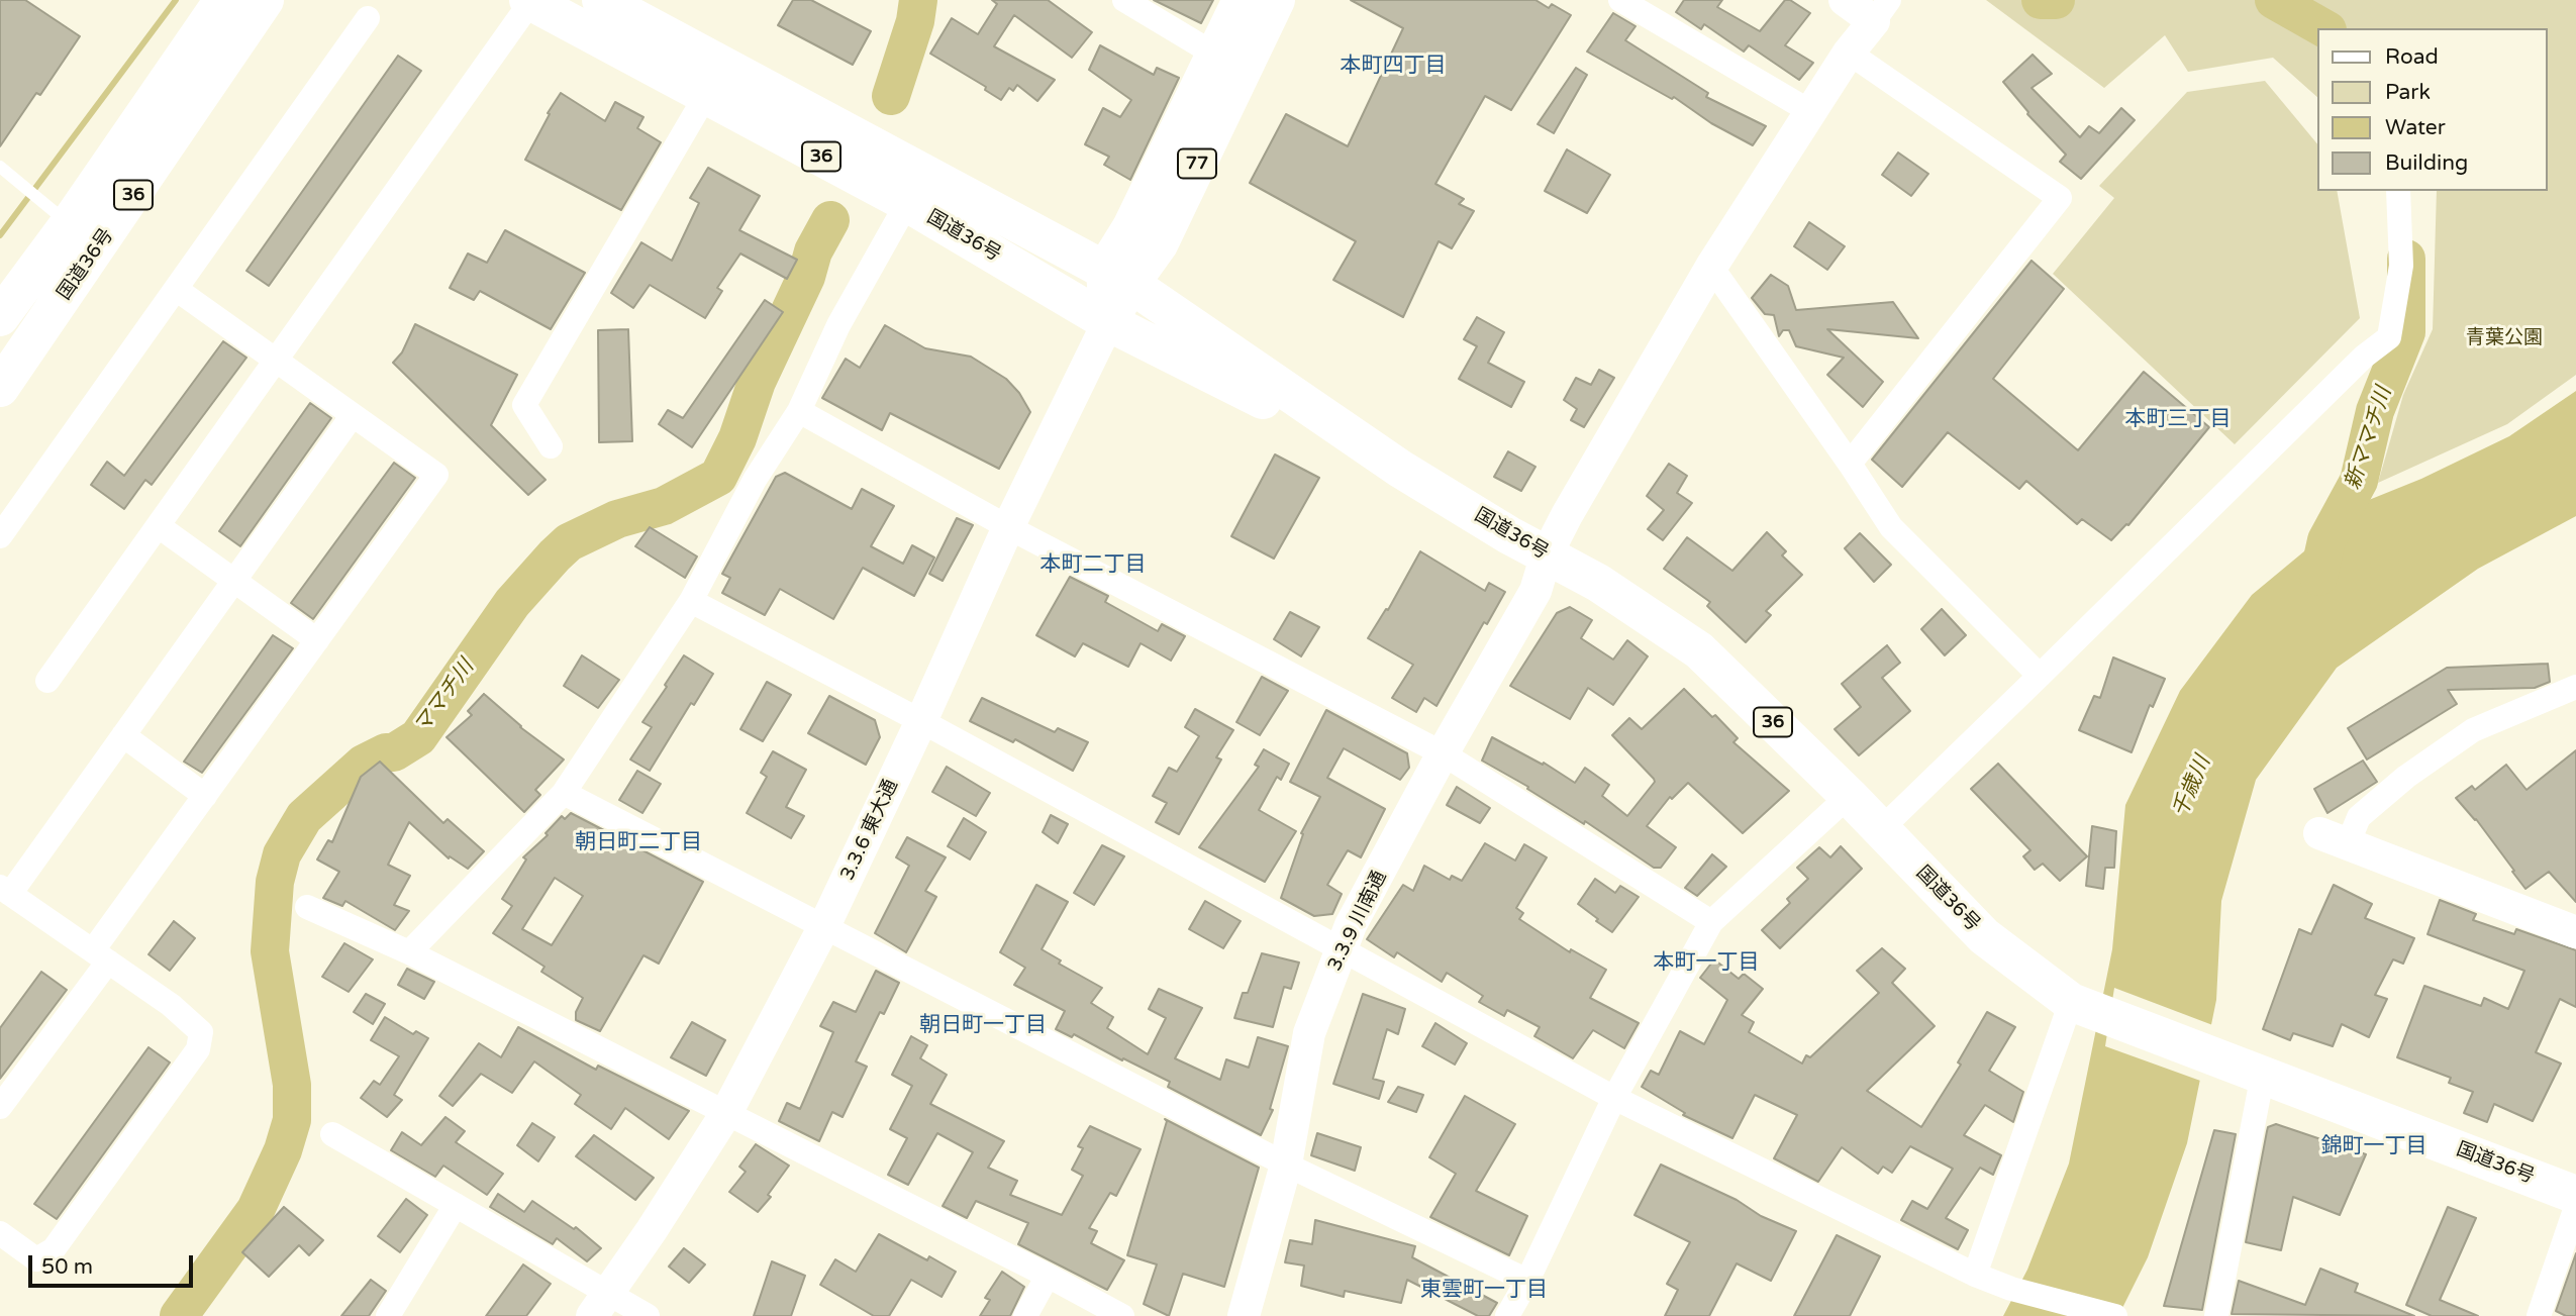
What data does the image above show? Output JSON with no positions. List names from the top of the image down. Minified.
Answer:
{"streets":{"main road":["36","77","国道36号"],"street":["3.3.6 東大通","3.3.9 川南通"]},"crossings":[["77","国道36号"],["国道36号","3.3.6 東大通"],["国道36号","3.3.9 川南通"]],"districts":["本町四丁目","本町三丁目","本町二丁目","朝日町二丁目","本町一丁目","朝日町一丁目","錦町一丁目","東雲町一丁目"],"water":["新ママチ川","ママチ川","千歳川"],"parks":["青葉公園"],"legend":["Road","Park","Water","Building"],"scale_bar":"50 m"}
